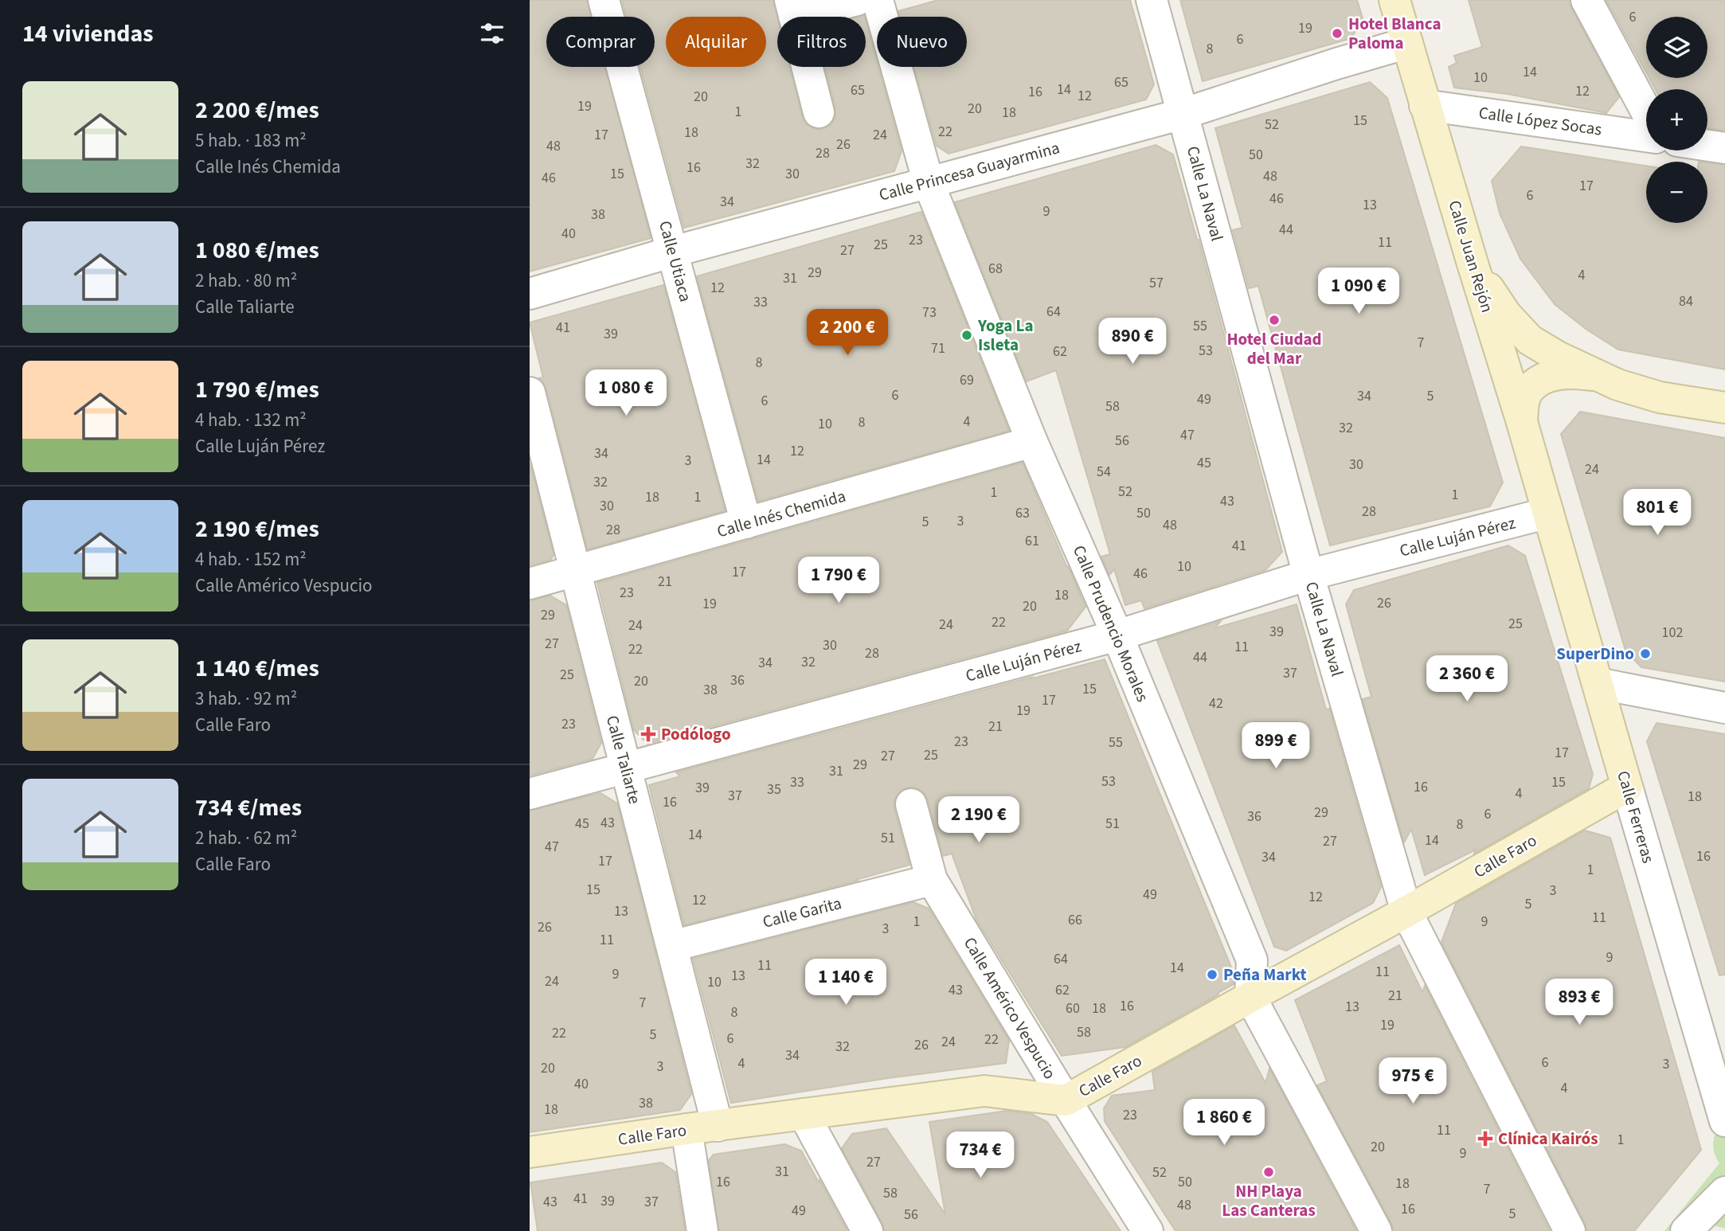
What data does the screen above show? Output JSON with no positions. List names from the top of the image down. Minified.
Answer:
{"streets":{"street":["Calle López Socas","Calle Princesa Guayarmina","Calle La Naval","Calle Juan Rejón","Calle Utiaca","Calle Inés Chemida","Calle Luján Pérez","Calle Prudencio Morales","Calle Taliarte","Calle Ferreras","Calle Faro","Calle Garita","Calle Américo Vespucio"]},"crossings":[["Calle López Socas","Calle Juan Rejón"],["Calle Princesa Guayarmina","Calle La Naval"],["Calle Princesa Guayarmina","Calle Juan Rejón"],["Calle Princesa Guayarmina","Calle Utiaca"],["Calle Princesa Guayarmina","Calle Prudencio Morales"],["Calle La Naval","Calle Luján Pérez"],["Calle La Naval","Calle Faro"],["Calle Juan Rejón","Calle Luján Pérez"],["Calle Juan Rejón","Calle Ferreras"],["Calle Utiaca","Calle Inés Chemida"],["Calle Inés Chemida","Calle Prudencio Morales"],["Calle Inés Chemida","Calle Taliarte"],["Calle Luján Pérez","Calle Prudencio Morales"],["Calle Luján Pérez","Calle Taliarte"],["Calle Luján Pérez","Calle Ferreras"],["Calle Prudencio Morales","Calle Faro"],["Calle Taliarte","Calle Faro"],["Calle Taliarte","Calle Garita"],["Calle Ferreras","Calle Faro"],["Calle Faro","Calle Américo Vespucio"],["Calle Garita","Calle Américo Vespucio"]],"places":{"other":["Hotel Blanca Paloma","Hotel Ciudad del Mar","Yoga La Isleta","SuperDino","Peña Markt","NH Playa Las Canteras"],"health":["Podólogo","Clínica Kairós"]},"house_numbers":["6","19","6","8","14","10","65","14","65","12","16","12","20","19","20","1","18","15","52","22","18","17","24","26","48","28","50","32","16","15","30","48","46","17","6","46","34","13","9","38","44","40","23","11","25","27","68","29","4","31","57","12","84","33","64","73","55","41","39","7","71","53","62","8","69","6","34","5","49","6","58","4","8","10","32","47","56","12","34","14","3","45","30","24","54","32","52","1","1","18","1","43","30","28","63","50","3","5","48","28","61","41","10","17","46","21","23","18","26","19","20","29","22","25","24","24","39","102","27","30","11","22","28","44","32","34","37","25","36","20","15","38","17","42","19","23","21","23","55","17","25","27","29","31","53","33","15","16","39","35","4","37","18","16","29","6","36","43","45","51","8","14","51","14","27","47","16","34","17","1","15","3","49","12","12","5","13","11","66","1","9","26","3","11","9","64","11","14","11","9","13","24","10","43","62","21","7","16","13","60","18","8","19","58","22","5","6","22","24","26","32","34","6","4","3","3","20","40","4","38","18","23","11","1","20","9","27","31","52","16","50","18","7","58","41","39","43","37","48","16","49","5","56"],"page":{"heading":"14 viviendas","map_buttons":["+","−"],"chip":["Comprar","Alquilar","Filtros","Nuevo"],"list":[{"name":"2 200 €/mes","note":"5 hab. · 183 m² · Calle Inés Chemida"},{"name":"1 080 €/mes","note":"2 hab. · 80 m² · Calle Taliarte"},{"name":"1 790 €/mes","note":"4 hab. · 132 m² · Calle Luján Pérez"},{"name":"2 190 €/mes","note":"4 hab. · 152 m² · Calle Américo Vespucio"},{"name":"1 140 €/mes","note":"3 hab. · 92 m² · Calle Faro"},{"name":"734 €/mes","note":"2 hab. · 62 m² · Calle Faro"}],"price":["1 090 €","2 200 €","890 €","1 080 €","801 €","1 790 €","2 360 €","899 €","2 190 €","1 140 €","893 €","975 €","1 860 €","734 €"]}}
